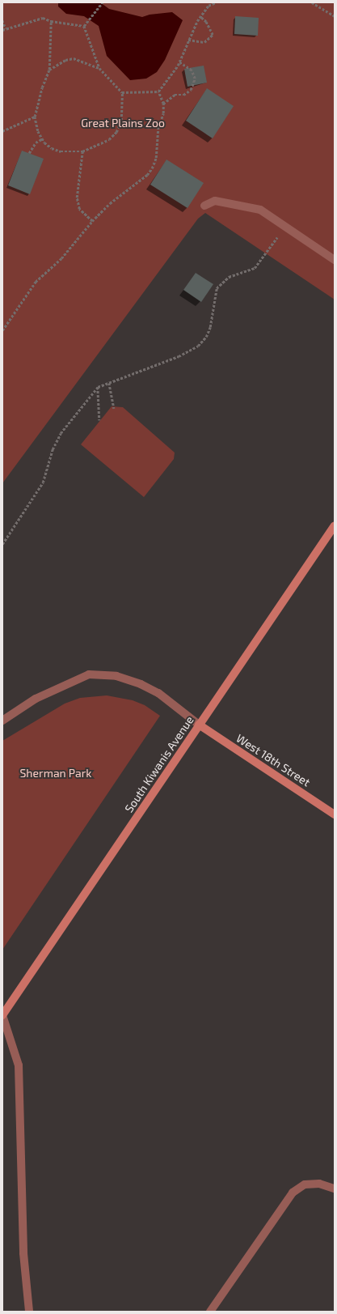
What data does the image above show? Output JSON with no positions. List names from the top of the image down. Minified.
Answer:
{"streets":{"main road":["West 18th Street","South Kiwanis Avenue"]},"crossings":[["West 18th Street","South Kiwanis Avenue"]],"parks":["Great Plains Zoo","Sherman Park"]}
